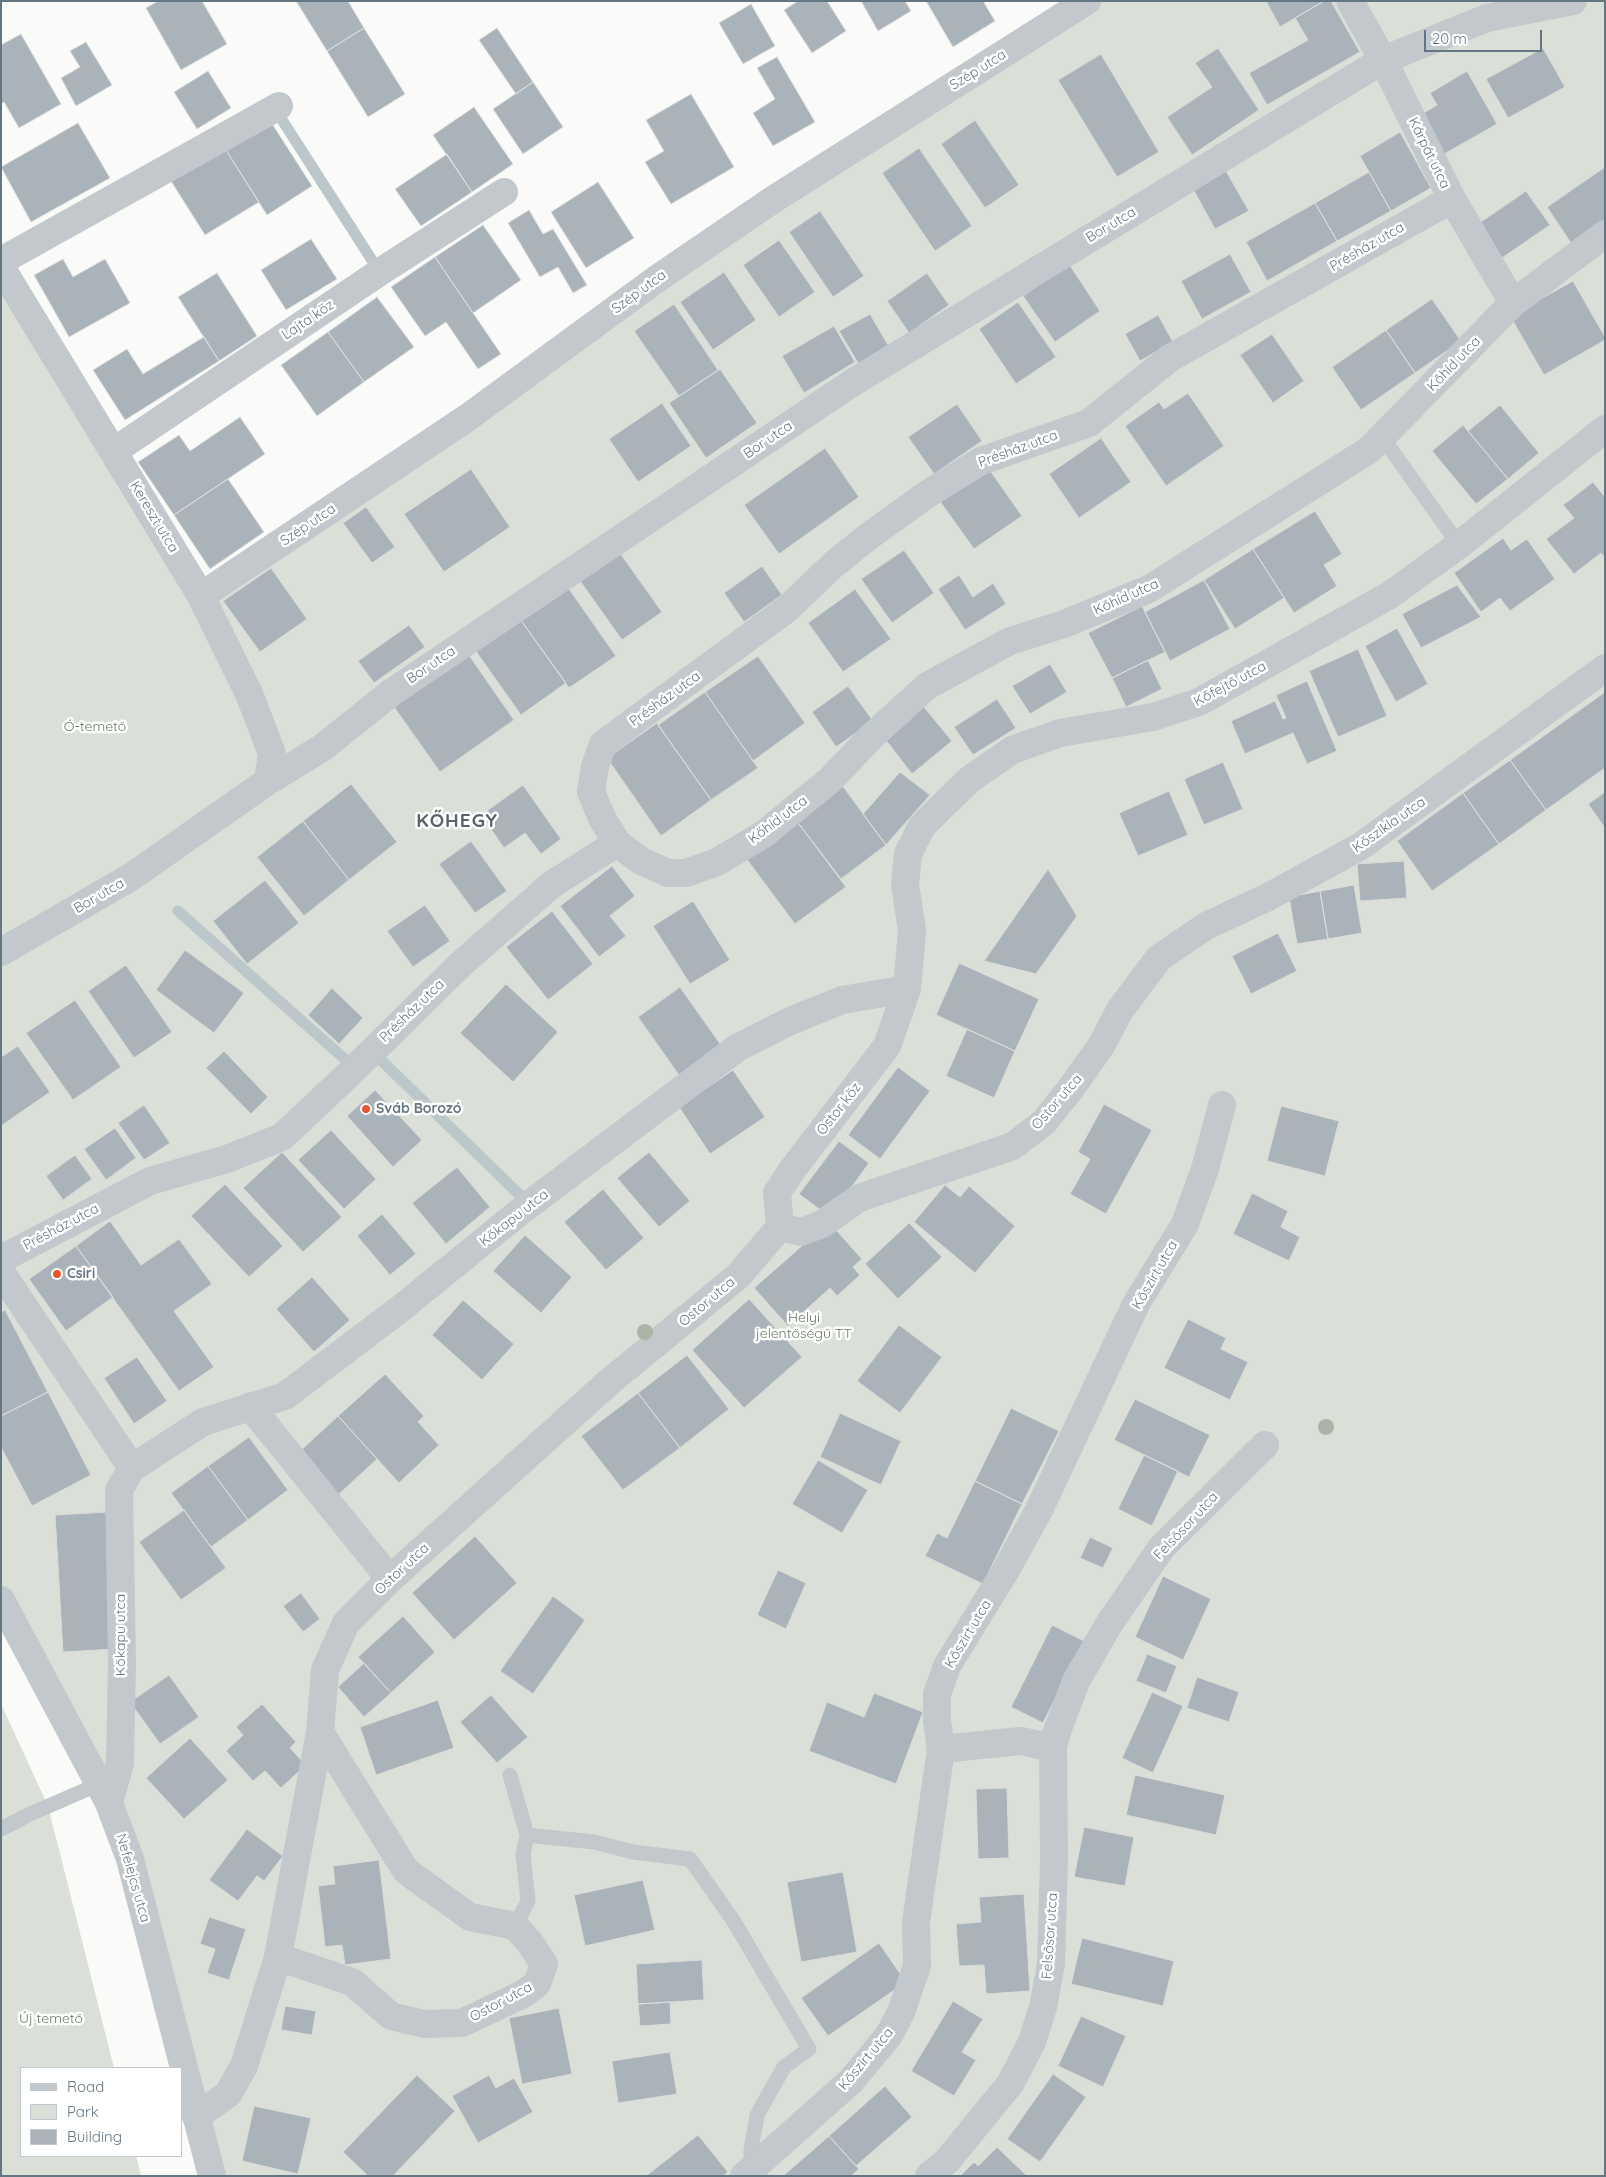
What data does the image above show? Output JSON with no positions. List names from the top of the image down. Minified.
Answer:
{"streets":{"street":["Szép utca","Kárpát utca","Bor utca","Présház utca","Lajta köz","Kőhíd utca","Kereszt utca","Kőfejtő utca","Kőszikla utca","Ostor utca","Ostor köz","Kőkapu utca","Kőszirt utca","Felsősor utca","Nefelejcs utca"]},"crossings":[["Szép utca","Kereszt utca"],["Kárpát utca","Bor utca"],["Kárpát utca","Présház utca"],["Kárpát utca","Kőhíd utca"],["Bor utca","Kereszt utca"],["Présház utca","Kőhíd utca"],["Lajta köz","Kereszt utca"],["Kőfejtő utca","Ostor köz"],["Kőfejtő utca","Kőkapu utca"],["Kőszikla utca","Ostor utca"],["Ostor utca","Ostor köz"],["Ostor utca","Nefelejcs utca"],["Ostor köz","Kőkapu utca"],["Kőkapu utca","Nefelejcs utca"]],"districts":["KŐHEGY"],"parks":["Ó-temető","Helyi jelentőségű TT","Új temető"],"places":["Sváb Borozó","Csiri"],"legend":["Road","Park","Building"],"scale_bar":"20 m"}
